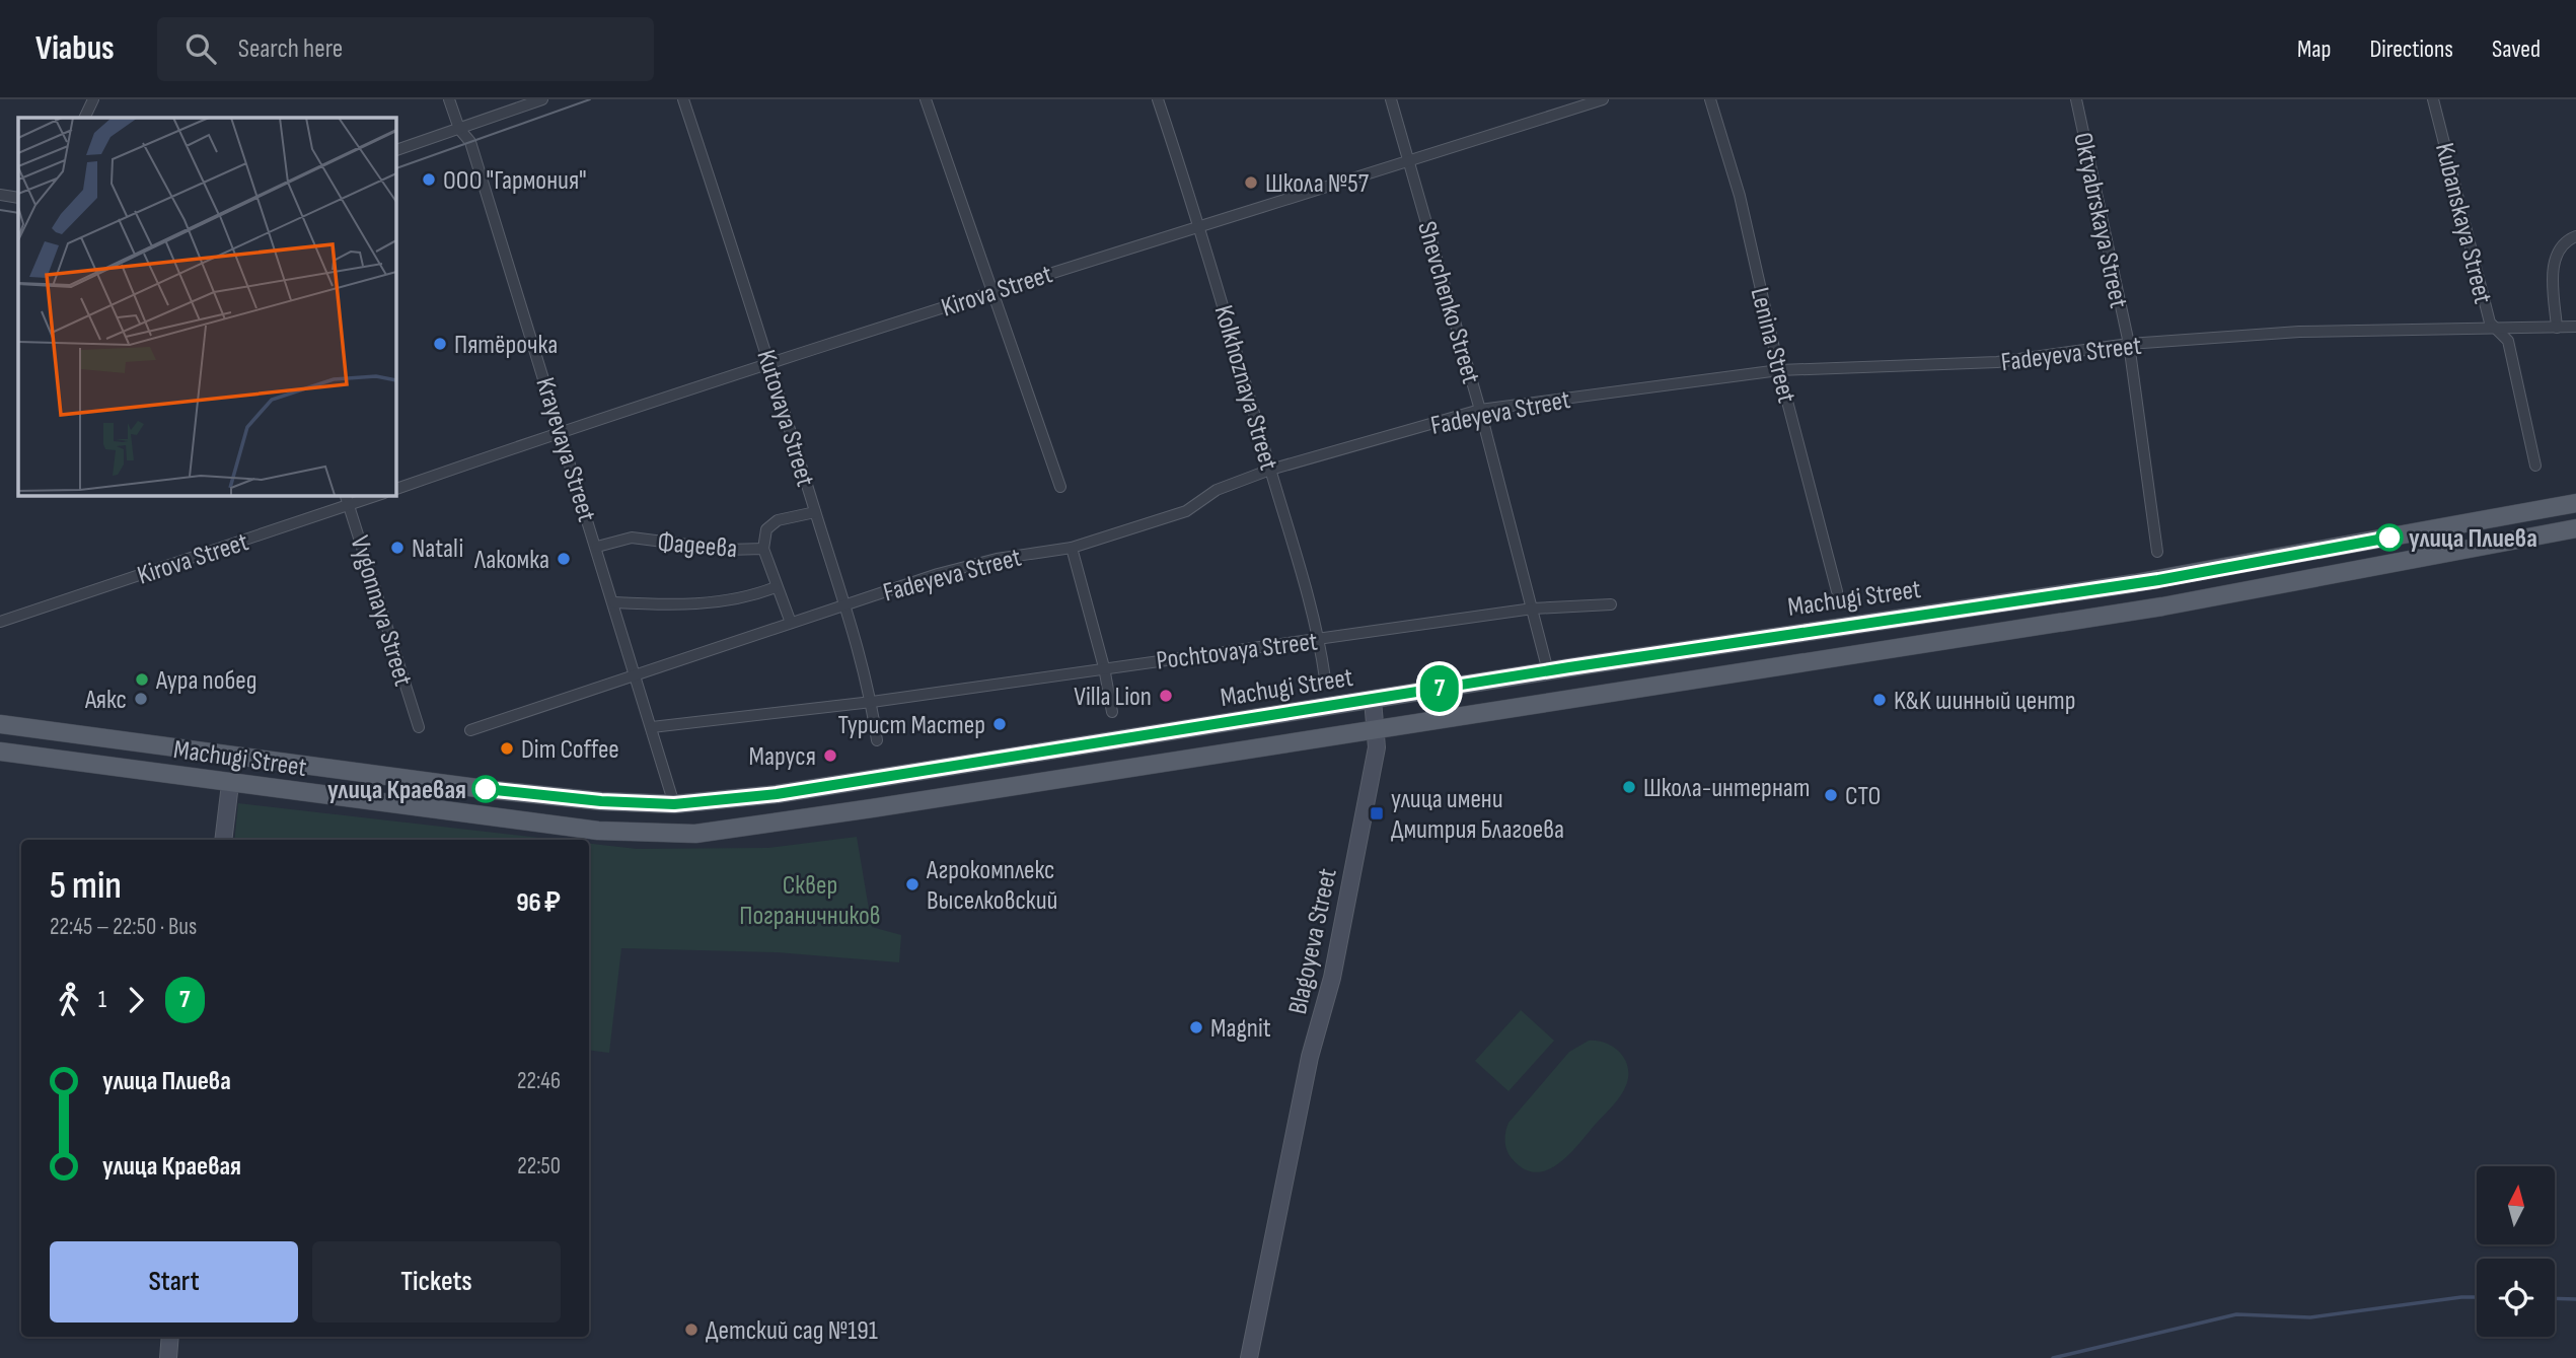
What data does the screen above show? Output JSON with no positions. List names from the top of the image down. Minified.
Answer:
{"streets":{"main road":["Machugi Street"],"street":["Oktyabrskaya Street","Kubanskaya Street","Kirova Street","Shevchenko Street","Lenina Street","Fadeyeva Street","Kolkhoznaya Street","Kutovaya Street","Krayevaya Street","Фадеева","Vygonnaya Street","Pochtovaya Street","Blagoyeva Street"]},"crossings":[["Oktyabrskaya Street","Fadeyeva Street"],["Kubanskaya Street","Fadeyeva Street"],["Kirova Street","Shevchenko Street"],["Kirova Street","Kolkhoznaya Street"],["Kirova Street","Kutovaya Street"],["Kirova Street","Krayevaya Street"],["Kirova Street","Vygonnaya Street"],["Shevchenko Street","Fadeyeva Street"],["Shevchenko Street","Machugi Street"],["Shevchenko Street","Pochtovaya Street"],["Lenina Street","Fadeyeva Street"],["Fadeyeva Street","Kolkhoznaya Street"],["Fadeyeva Street","Kutovaya Street"],["Fadeyeva Street","Krayevaya Street"],["Fadeyeva Street","Фадеева"],["Kolkhoznaya Street","Pochtovaya Street"],["Kutovaya Street","Pochtovaya Street"],["Krayevaya Street","Фадеева"],["Krayevaya Street","Machugi Street"],["Krayevaya Street","Pochtovaya Street"],["Machugi Street","Blagoyeva Street"]],"parks":["Сквер Пограничников"],"places":{"other":["ООО \"Гармония\"","Школа №57","Пятёрочка","улица Плиева","Natali","Лакомка","Аура побед","Villa Lion","Аякс","K&K шинный центр","Турист Мастер","Dim Coffee","Маруся","Школа-интернат","улица Краевая","СТО","Агрокомплекс Выселковский","Magnit","Детский сад №191"],"transit":["улица имени Дмитрия Благоева"]},"lines":["bus line 7"],"north":"top","page":{"header":"Viabus","search":"Search here","nav":["Map","Directions","Saved"],"on_map":"7","heading":["5 min","22:45 – 22:50 · Bus","96 ₽"],"legs":["1","7"],"list":[{"name":"улица Плиева","value":"22:46"},{"name":"улица Краевая","value":"22:50"}],"buttons":["Start","Tickets"]}}
